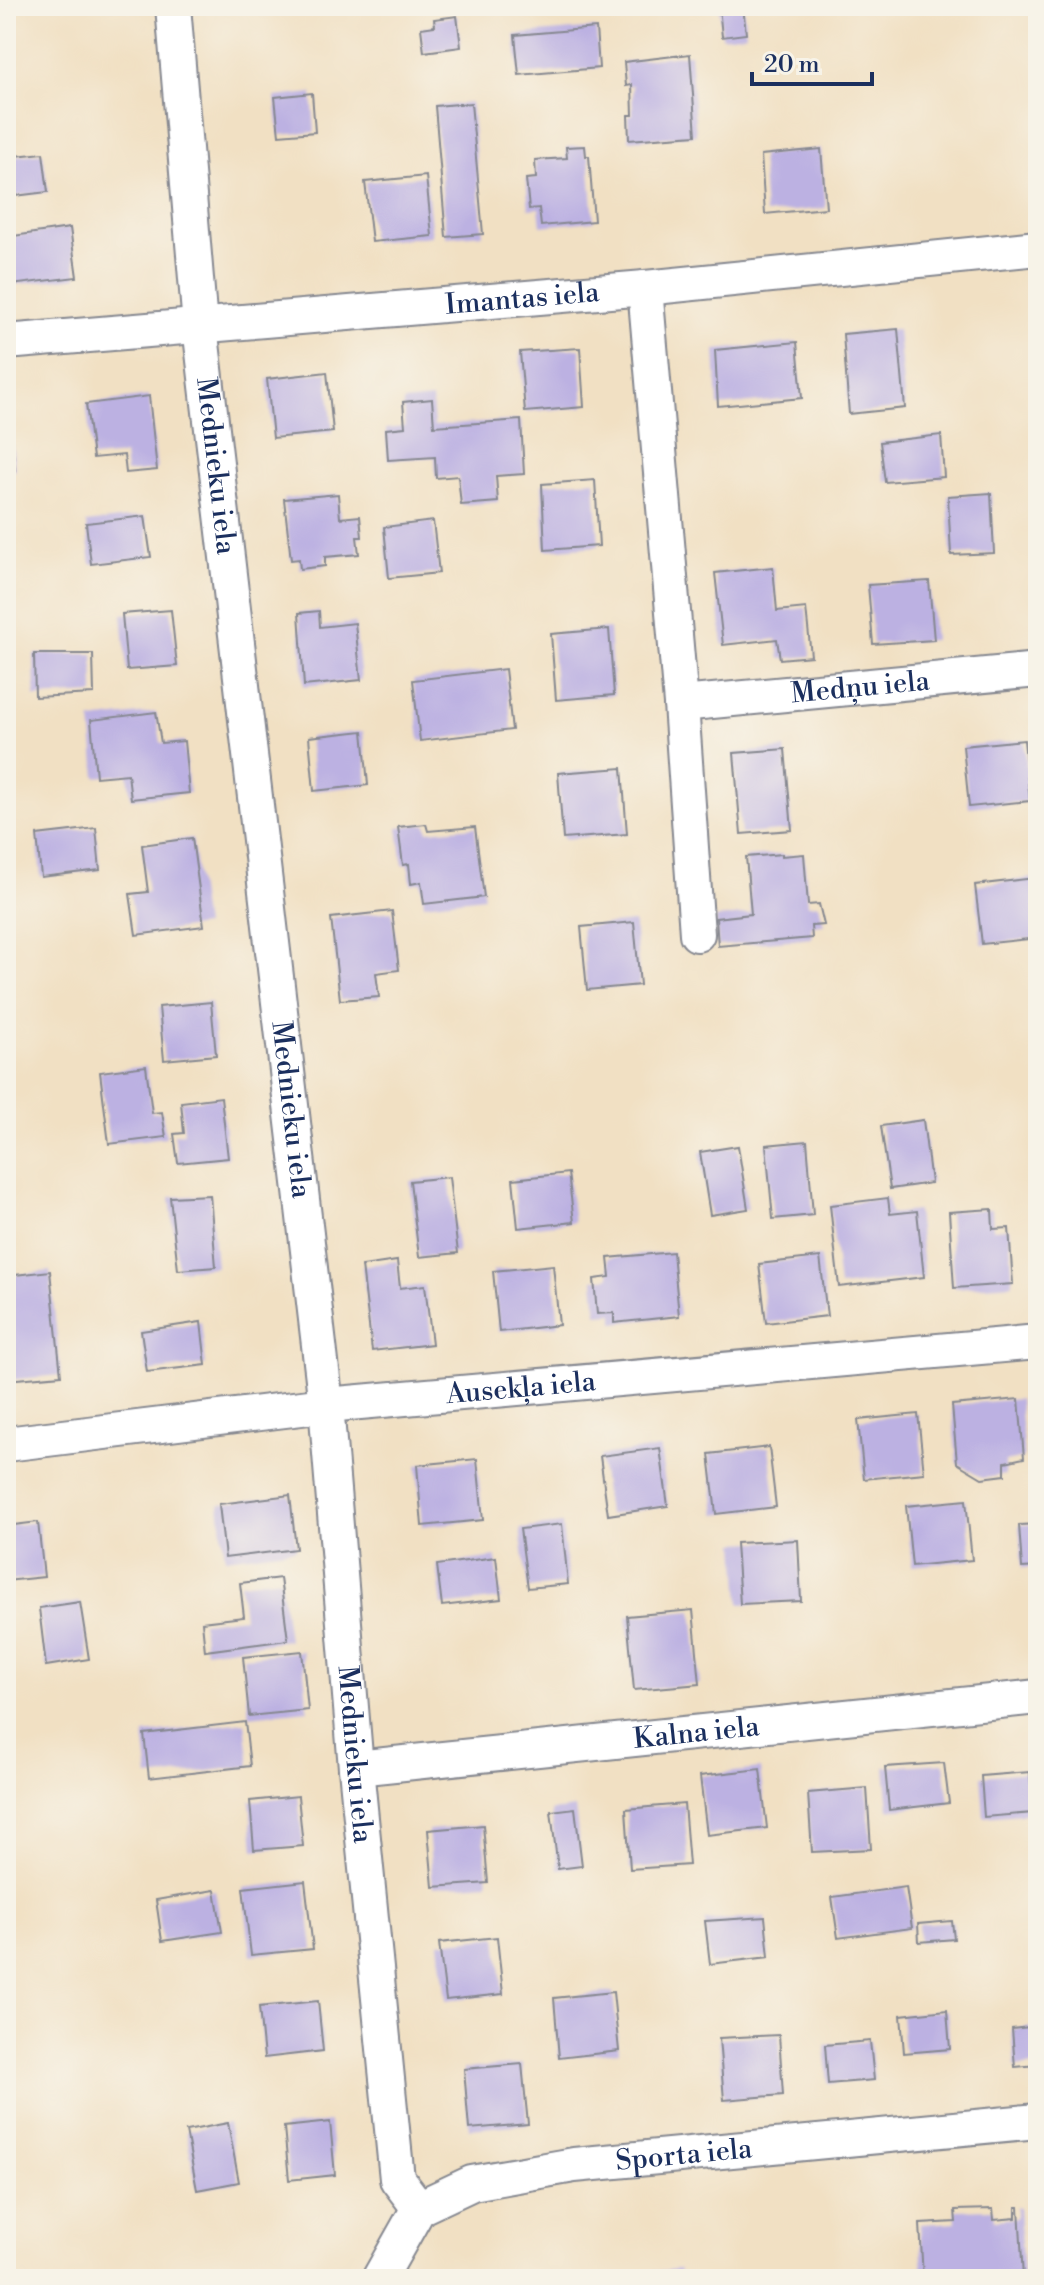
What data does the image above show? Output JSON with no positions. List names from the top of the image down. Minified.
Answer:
{"streets":{"street":["Imantas iela","Mednieku iela","Medņu iela","Ausekļa iela","Kalna iela","Sporta iela"]},"crossings":[["Imantas iela","Mednieku iela"],["Mednieku iela","Ausekļa iela"],["Mednieku iela","Kalna iela"],["Mednieku iela","Sporta iela"]],"scale_bar":"20 m"}
